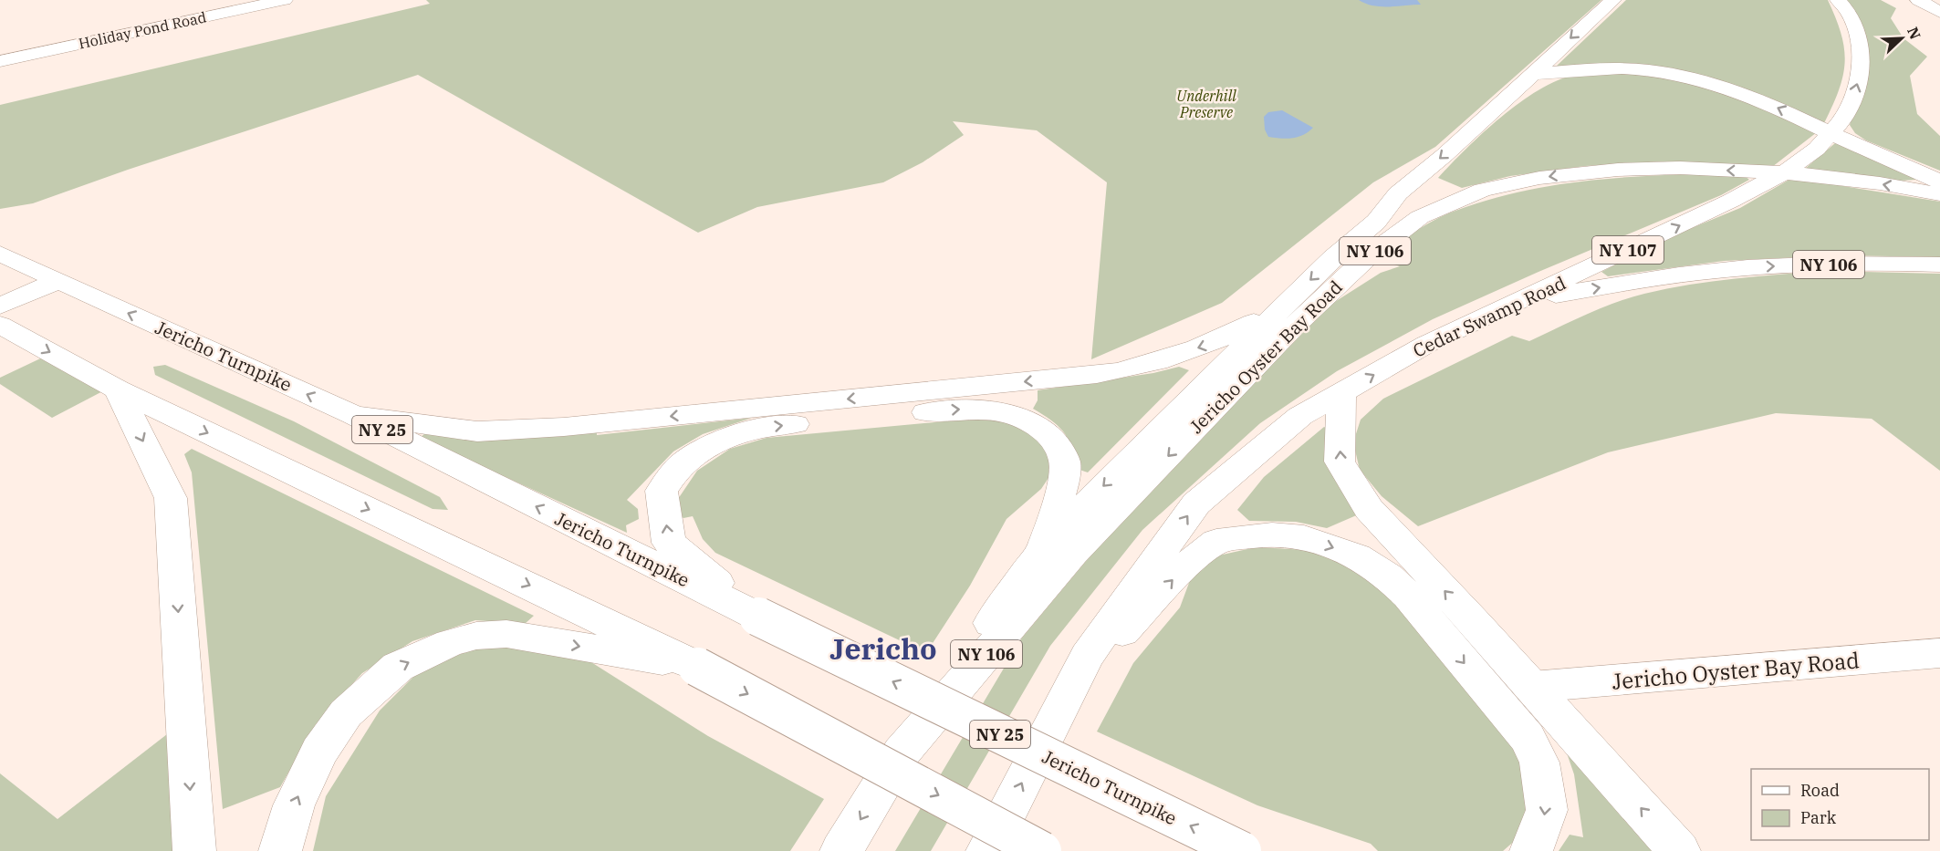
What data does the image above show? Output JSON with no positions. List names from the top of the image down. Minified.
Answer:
{"streets":{"main road":["Holiday Pond Road","NY 107","NY 106","Cedar Swamp Road","Jericho Turnpike","Jericho Oyster Bay Road","NY 25"]},"crossings":[["NY 106","Cedar Swamp Road"],["NY 106","Jericho Oyster Bay Road"],["Cedar Swamp Road","Jericho Oyster Bay Road"]],"districts":["Jericho"],"parks":["Underhill Preserve"],"legend":["Road","Park"],"north":"top right"}
